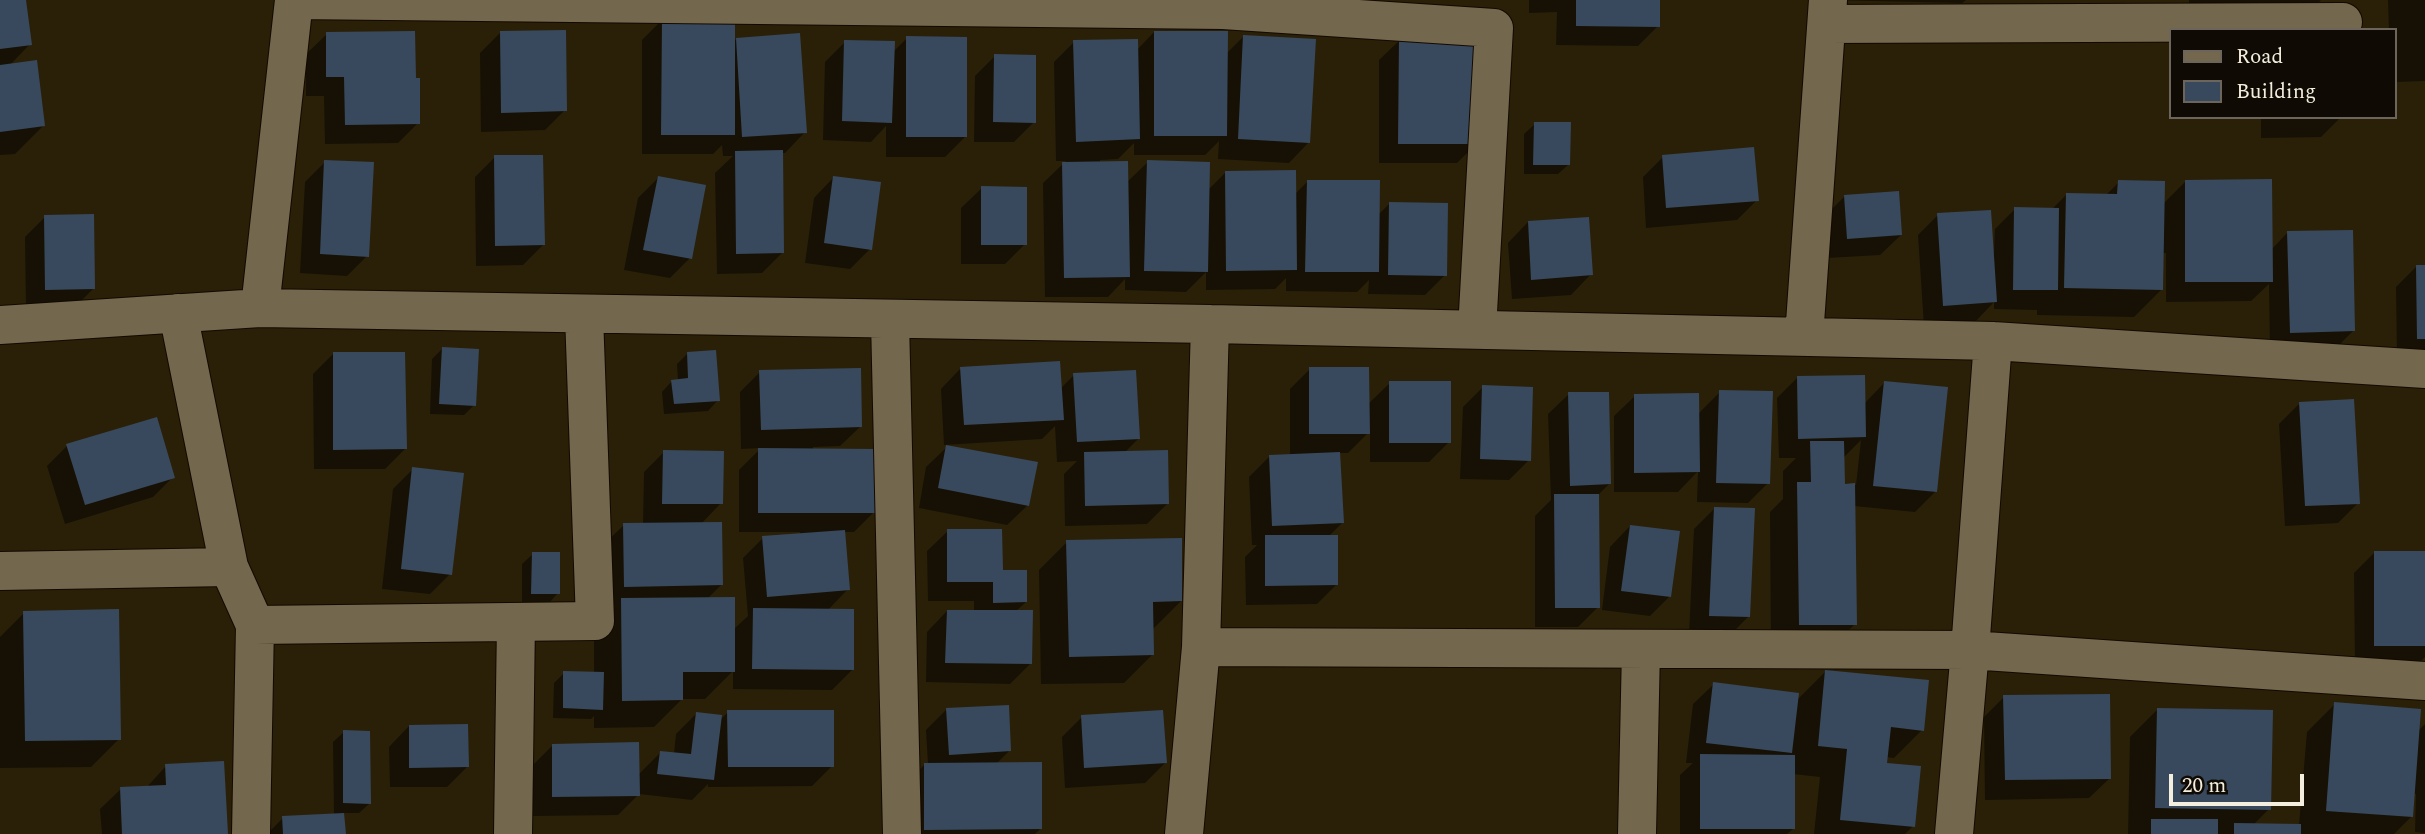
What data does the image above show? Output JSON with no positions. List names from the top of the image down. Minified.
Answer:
{"legend":["Road","Building"],"scale_bar":"20 m"}
